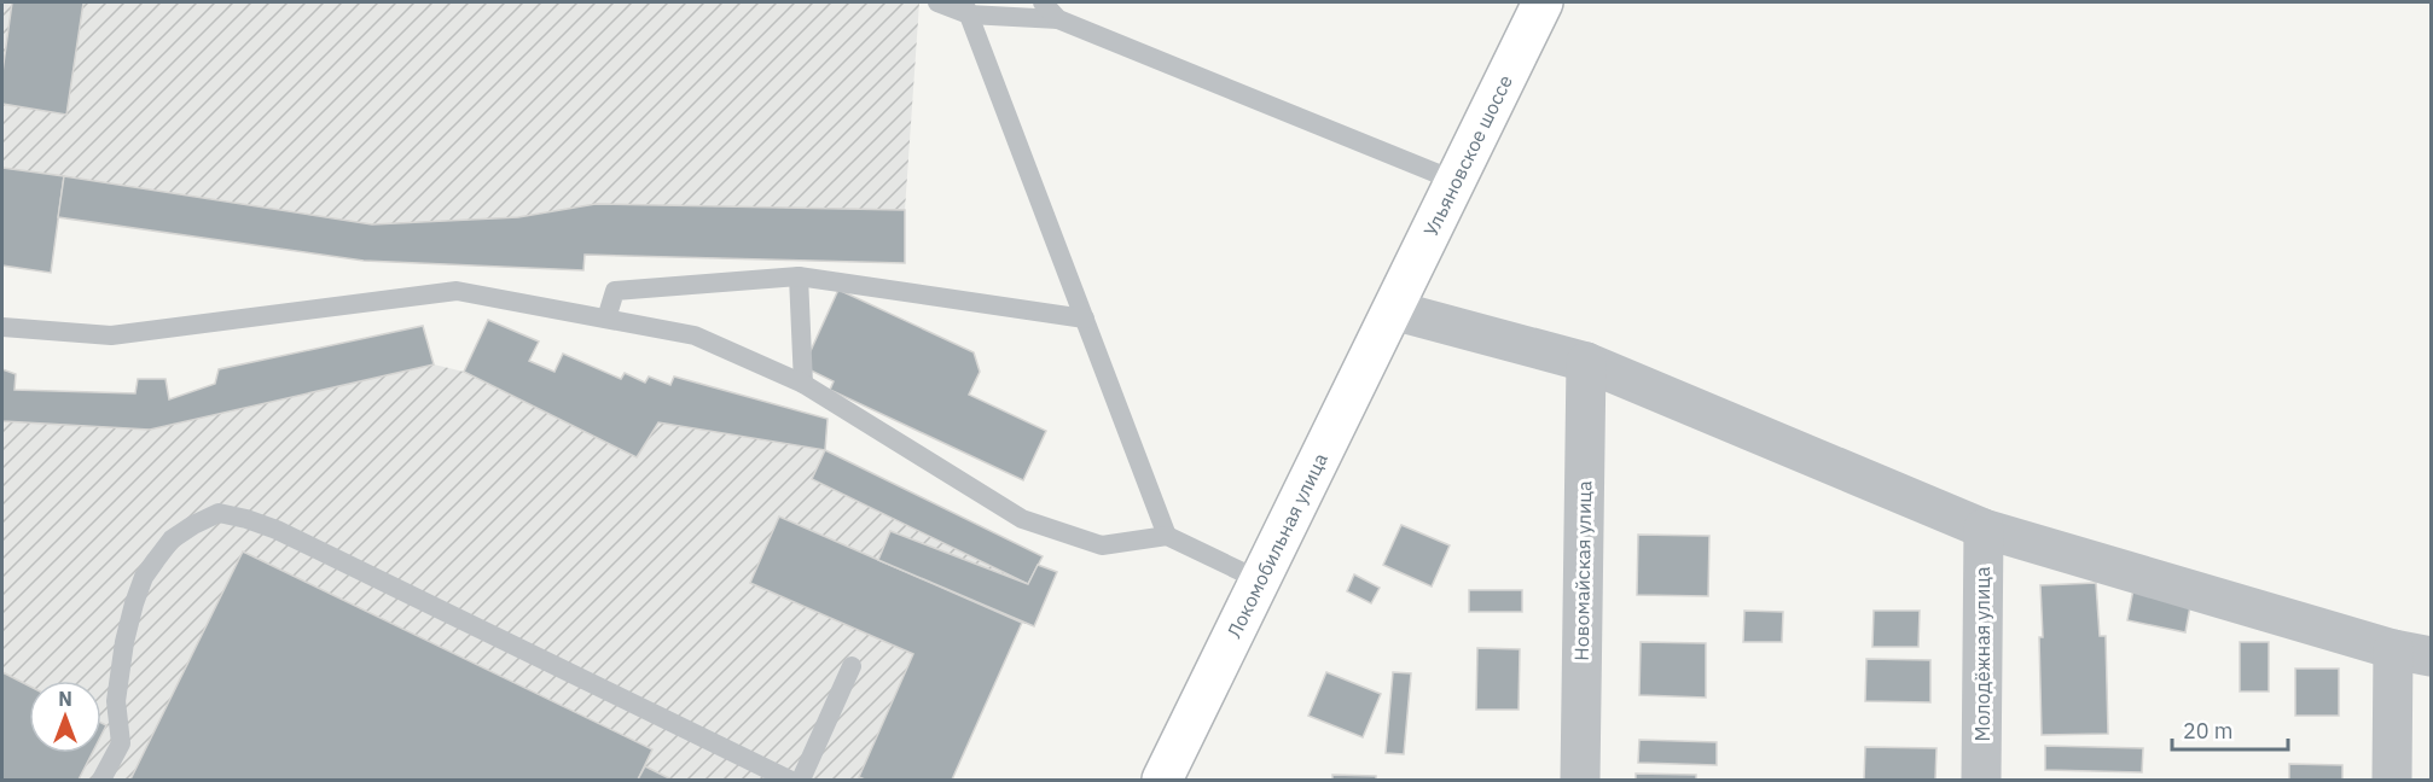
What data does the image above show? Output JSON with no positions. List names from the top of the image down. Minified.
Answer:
{"streets":{"main road":["Ульяновское шоссе","Локомобильная улица"],"street":["Новомайская улица","Молодёжная улица"]},"crossings":[["Ульяновское шоссе","Локомобильная улица"]],"scale_bar":"20 m","north":"top"}
